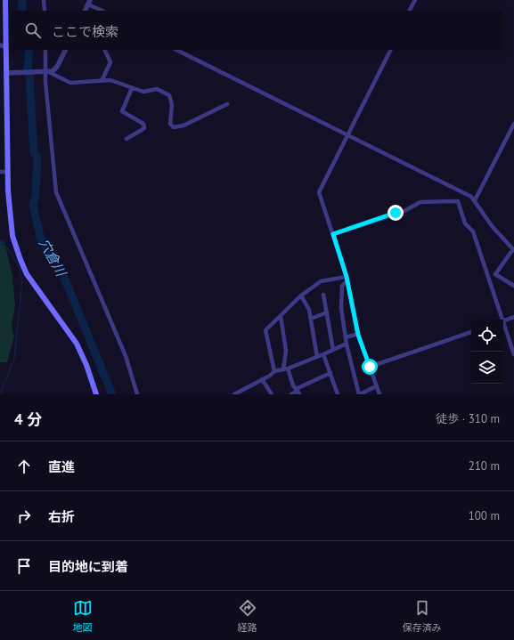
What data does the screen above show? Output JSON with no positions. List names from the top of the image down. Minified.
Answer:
{"water":["穴倉川"],"page":{"search":"ここで検索","heading":["4 分","徒歩 · 310 m"],"list":[["直進","210 m"],["右折","100 m"],"目的地に到着"],"nav":["地図","経路","保存済み"]}}
